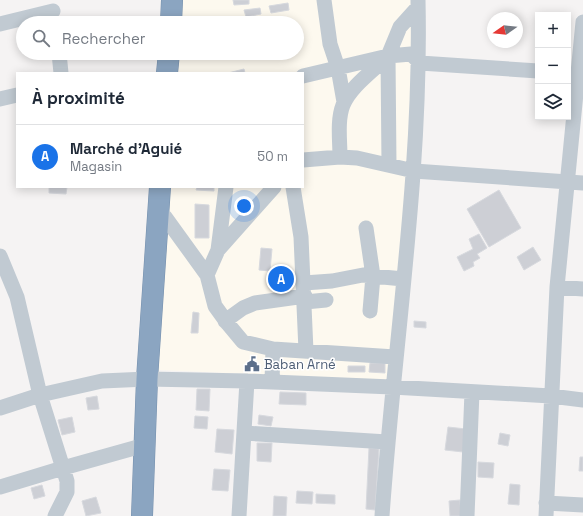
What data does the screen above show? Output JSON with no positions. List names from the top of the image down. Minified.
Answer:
{"places":{"public building":["Baban Arné"]},"north":"left","page":{"map_buttons":["+","−"],"search":"Rechercher","heading":"À proximité","list":[{"mark":"A","name":"Marché d'Aguié","note":"Magasin","value":"50 m"}],"pins":"A"}}
